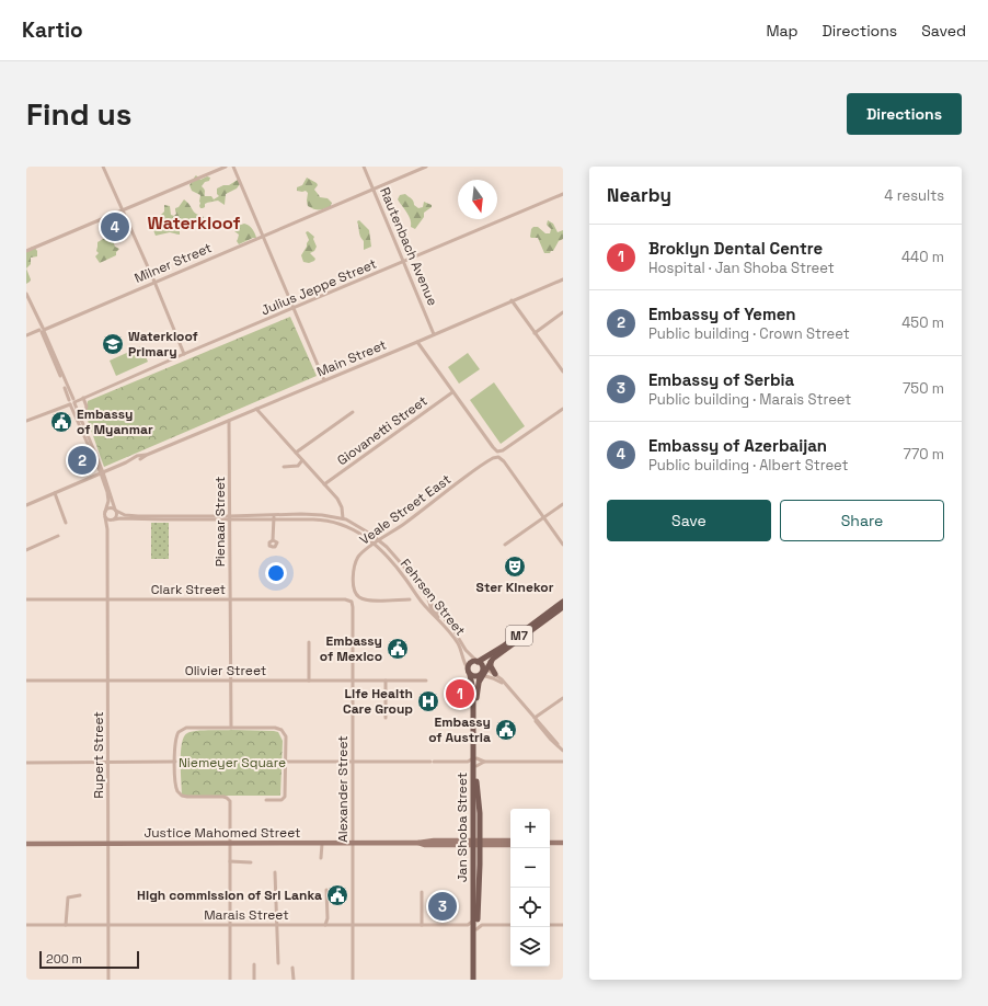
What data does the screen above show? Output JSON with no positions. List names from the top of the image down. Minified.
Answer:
{"streets":{"main road":["M7","Jan Shoba Street","Justice Mahomed Street"],"street":["Rautenbach Avenue","Milner Street","Julius Jeppe Street","Main Street","Giovanetti Street","Veale Street East","Pienaar Street","Clark Street","Fehrsen Street","Olivier Street","Rupert Street","Alexander Street","Marais Street"]},"crossings":[["Rautenbach Avenue","Milner Street"],["Rautenbach Avenue","Julius Jeppe Street"],["Rautenbach Avenue","Main Street"],["Main Street","Pienaar Street"],["Veale Street East","Fehrsen Street"],["Pienaar Street","Clark Street"],["Pienaar Street","Olivier Street"],["Clark Street","Rupert Street"],["Clark Street","Alexander Street"],["Fehrsen Street","M7"],["Fehrsen Street","Jan Shoba Street"],["M7","Jan Shoba Street"],["Olivier Street","Rupert Street"],["Olivier Street","Alexander Street"],["Rupert Street","Justice Mahomed Street"],["Rupert Street","Marais Street"],["Alexander Street","Justice Mahomed Street"],["Alexander Street","Marais Street"],["Jan Shoba Street","Justice Mahomed Street"]],"districts":["Waterkloof"],"parks":["Niemeyer Square"],"places":{"school or university":["Waterkloof Primary"],"public building":["Embassy of Myanmar","Embassy of Mexico","Embassy of Austria","High commission of Sri Lanka"],"theatre":["Ster Kinekor"],"hospital":["Life Health Care Group"]},"scale_bar":"200 m","north":"bottom","page":{"header":"Kartio","nav":["Map","Directions","Saved"],"buttons":["Directions",["Save","Share"]],"title":"Find us","heading":["Nearby","4 results"],"pins":["4","2","1","3"],"list":[{"mark":"1","name":"Broklyn Dental Centre","note":"Hospital · Jan Shoba Street","value":"440 m"},{"mark":"2","name":"Embassy of Yemen","note":"Public building · Crown Street","value":"450 m"},{"mark":"3","name":"Embassy of Serbia","note":"Public building · Marais Street","value":"750 m"},{"mark":"4","name":"Embassy of Azerbaijan","note":"Public building · Albert Street","value":"770 m"}],"map_buttons":["+","−"],"scale":"200 m"}}
